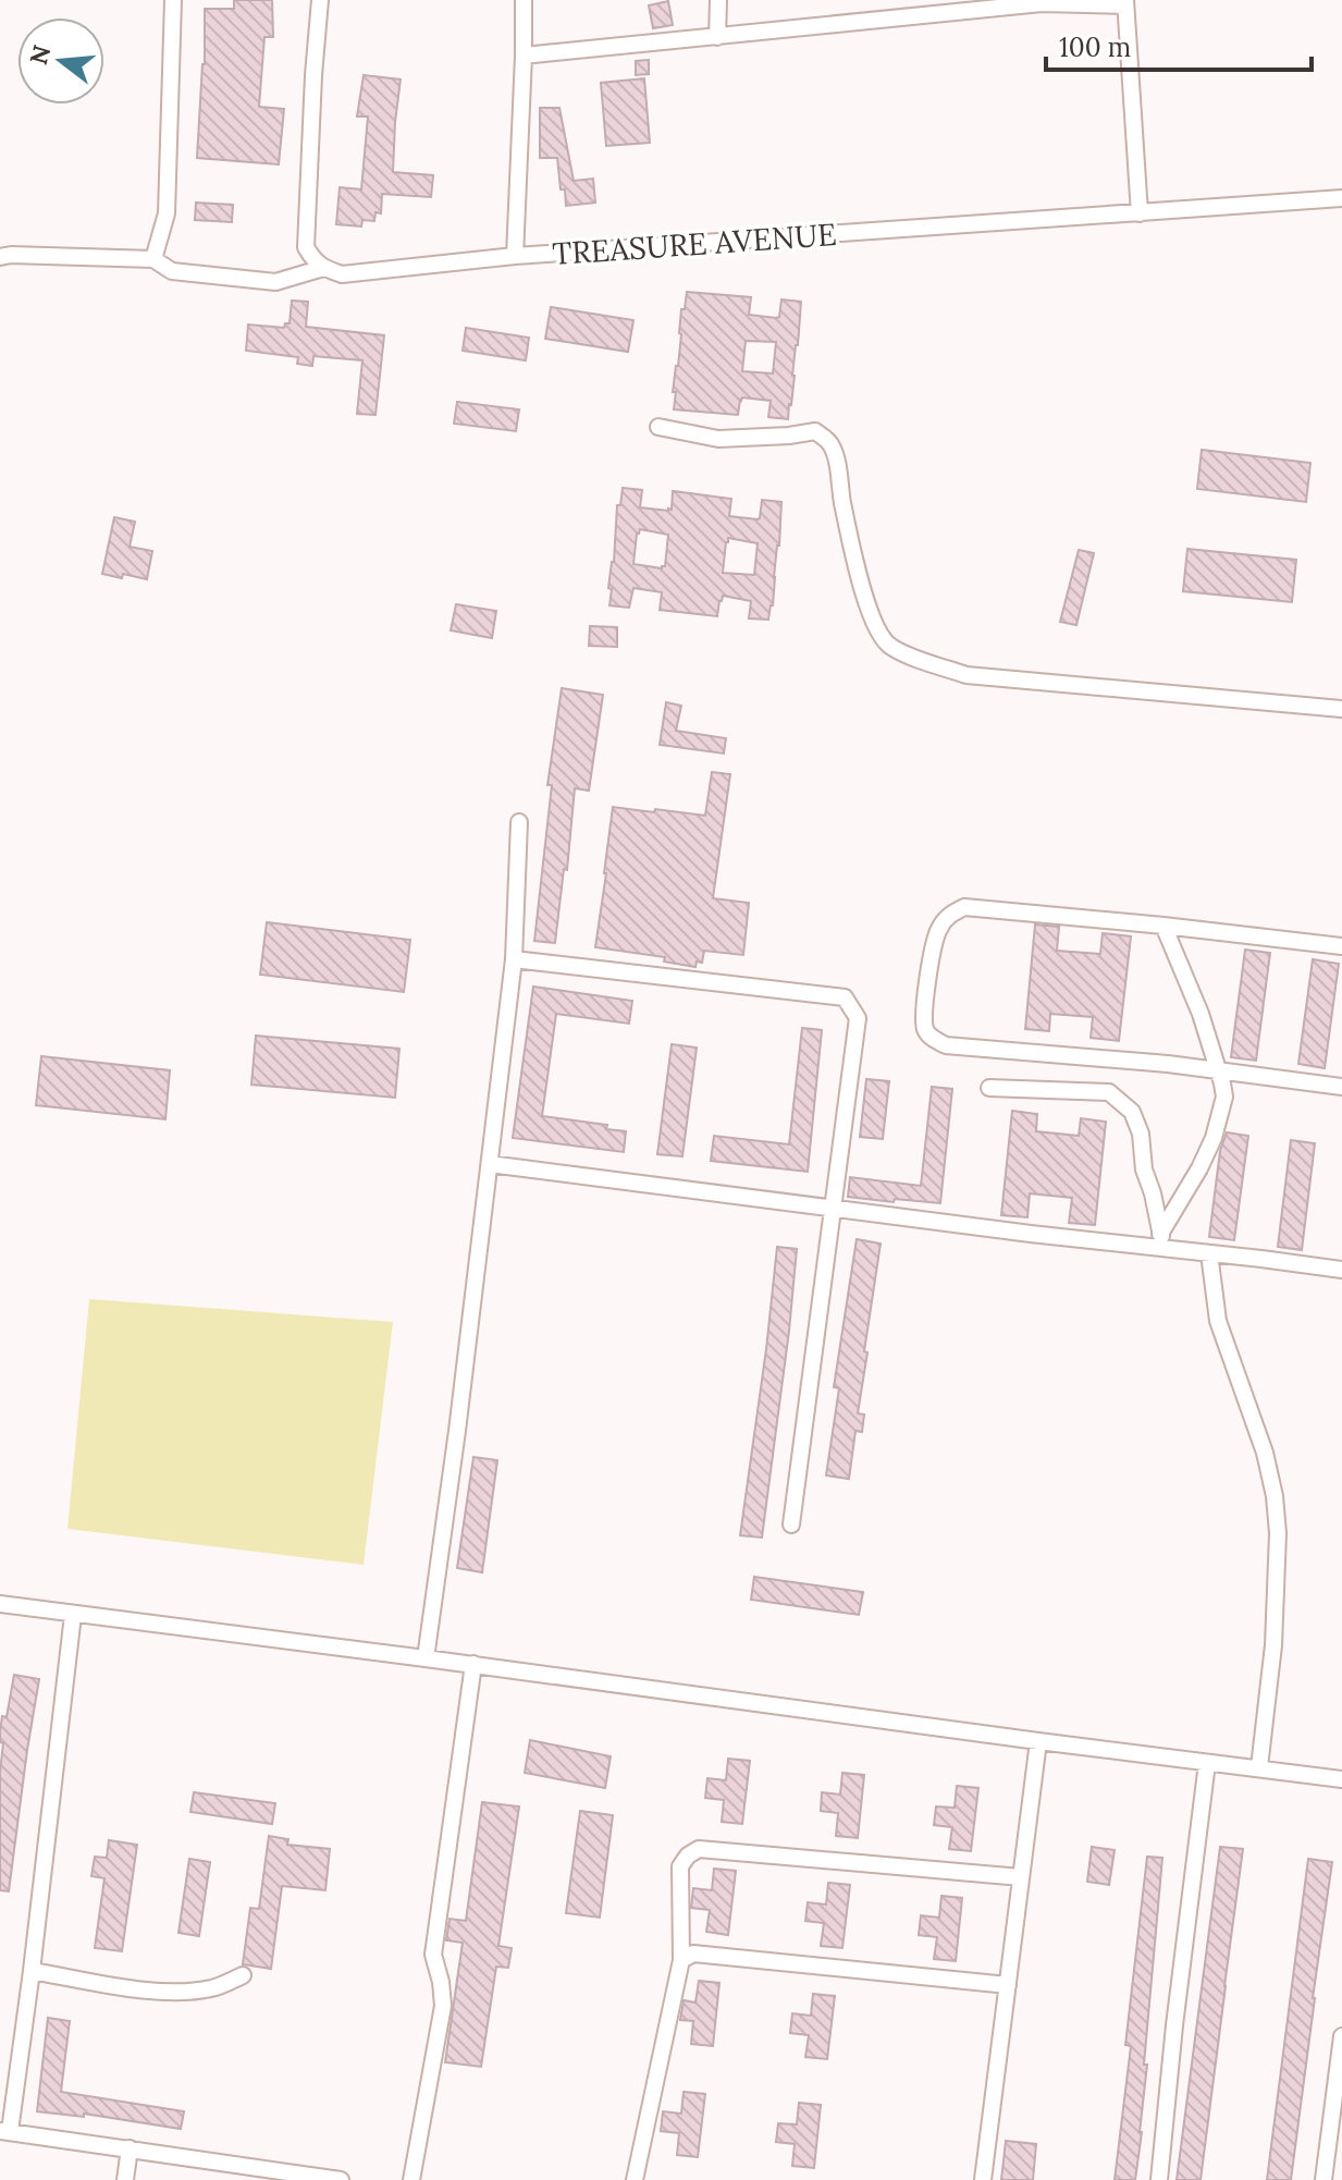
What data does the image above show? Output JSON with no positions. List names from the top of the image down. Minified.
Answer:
{"streets":{"street":["TREASURE AVENUE"]},"scale_bar":"100 m","north":"left"}
